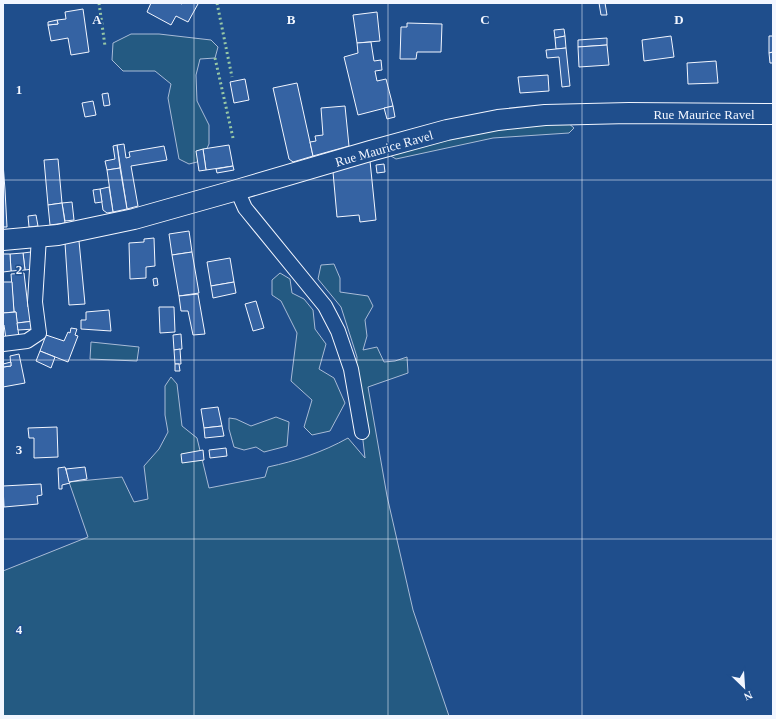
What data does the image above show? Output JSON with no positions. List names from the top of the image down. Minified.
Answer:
{"streets":{"street":["Rue Maurice Ravel"]},"north":"bottom right","grid":{"columns":["A","B","C","D"],"rows":["1","2","3","4"]}}
